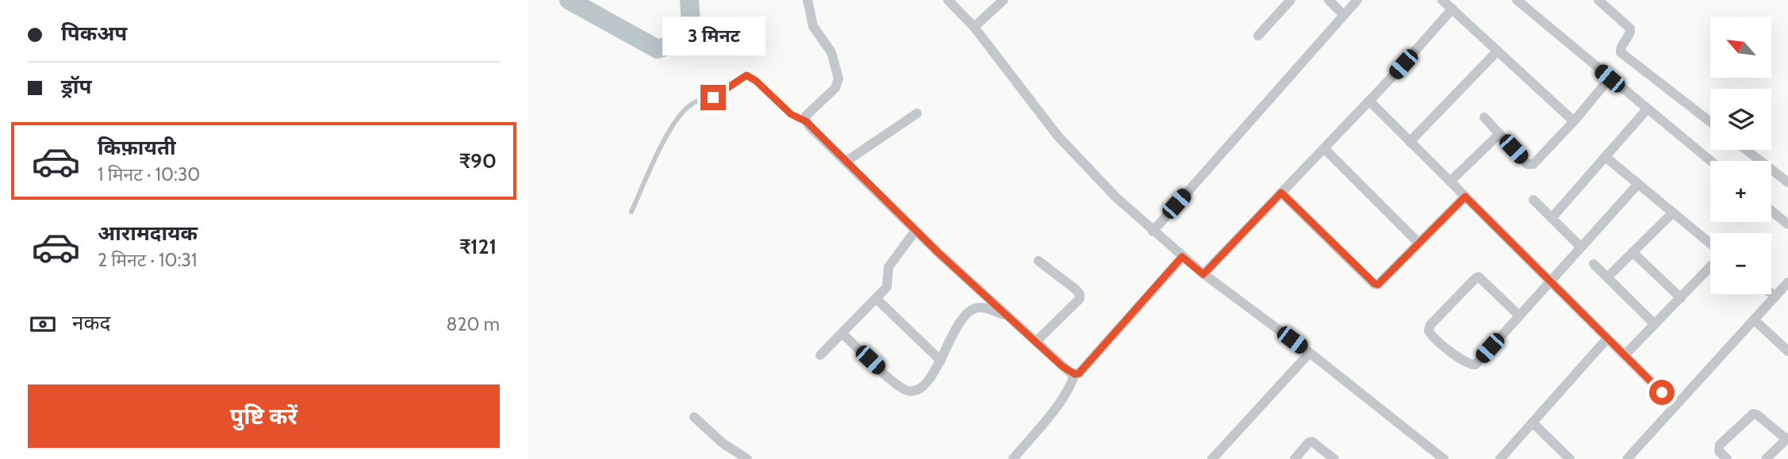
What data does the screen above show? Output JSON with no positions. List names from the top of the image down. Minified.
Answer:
{"north":"top left","page":{"banner":["पिकअप","ड्रॉप"],"map_buttons":["+","−"],"bubble":"3 मिनट","list":[{"name":"किफ़ायती","note":"1 मिनट · 10:30","value":"₹90"},{"name":"आरामदायक","note":"2 मिनट · 10:31","value":"₹121"}],"pay":["नकद","820 m"],"buttons":"पुष्टि करें"}}
